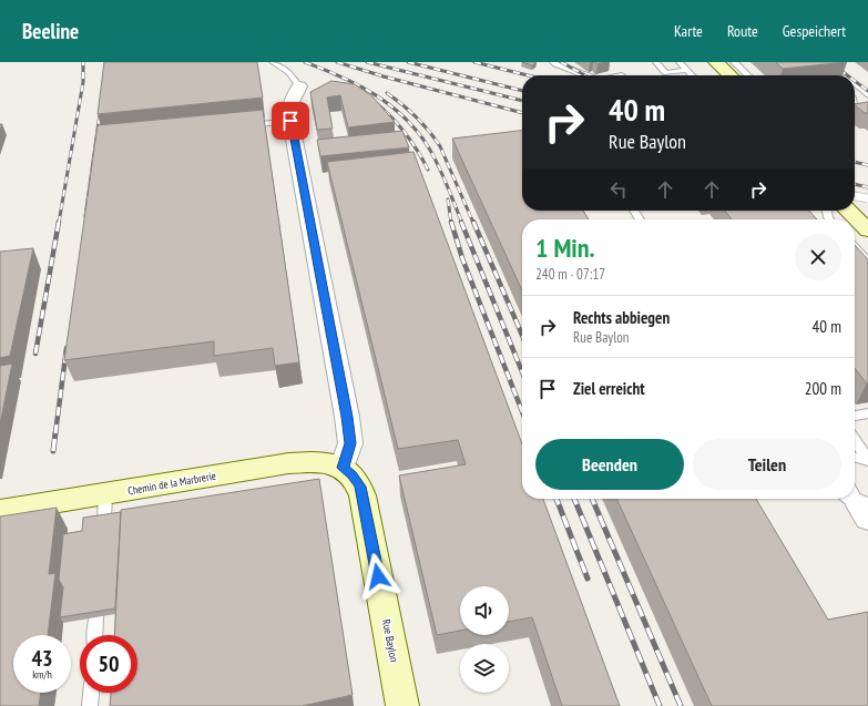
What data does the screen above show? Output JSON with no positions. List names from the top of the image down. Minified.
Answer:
{"streets":{"main road":["Chemin de la Marbrerie","Rue Baylon"]},"crossings":[["Chemin de la Marbrerie","Rue Baylon"]],"page":{"header":"Beeline","nav":["Karte","Route","Gespeichert"],"turn":["40 m","Rue Baylon"],"heading":["1 Min.","240 m · 07:17"],"list":[{"name":"Rechts abbiegen","note":"Rue Baylon","value":"40 m"},{"name":"Ziel erreicht","value":"200 m"}],"buttons":["Beenden","Teilen"],"speed":"43 km/h","limit":"50"}}
